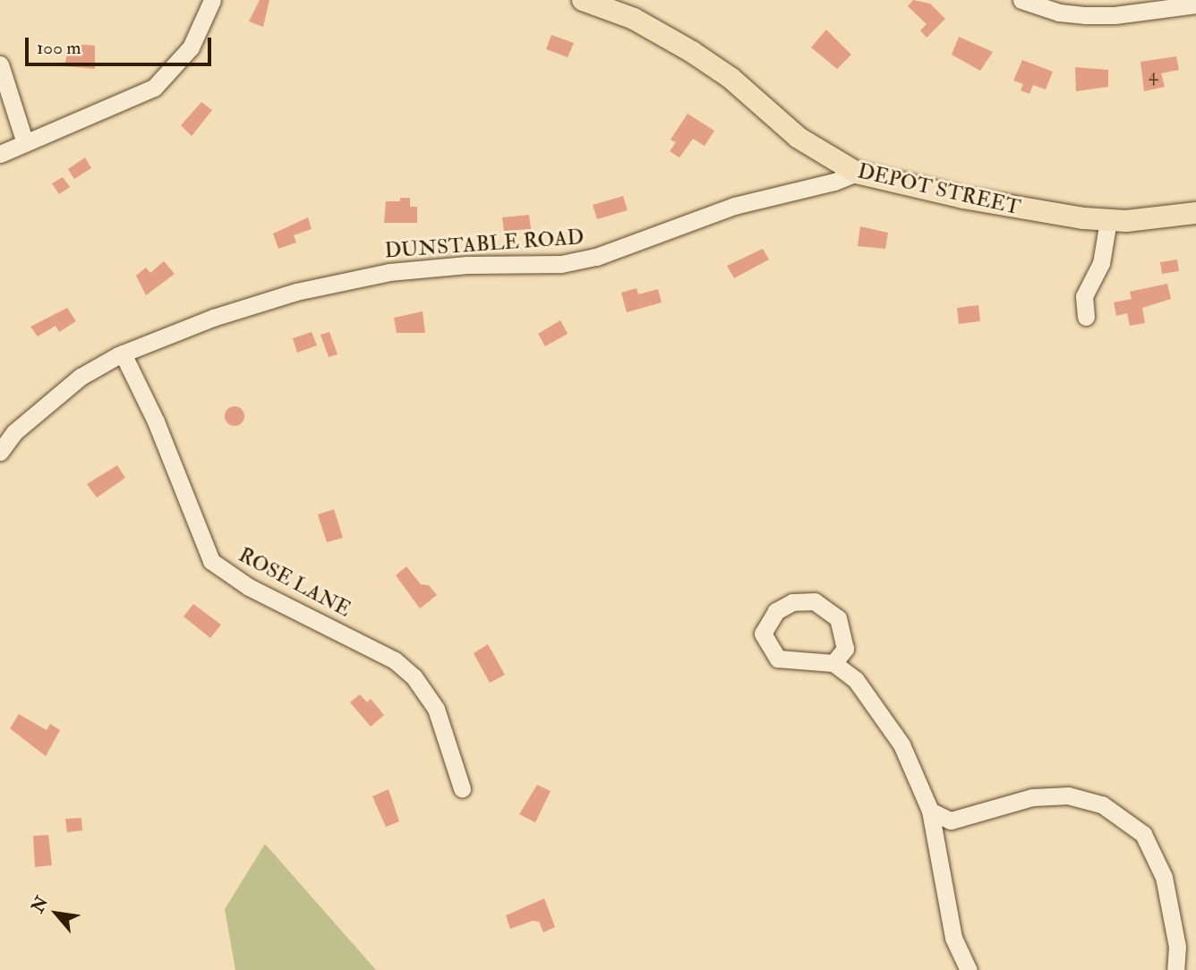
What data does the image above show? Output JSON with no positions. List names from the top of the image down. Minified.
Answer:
{"streets":{"main road":["DEPOT STREET"],"street":["DUNSTABLE ROAD","ROSE LANE"]},"crossings":[["DEPOT STREET","DUNSTABLE ROAD"],["DUNSTABLE ROAD","ROSE LANE"]],"house_numbers":["4"],"scale_bar":"100 m","north":"top left"}
